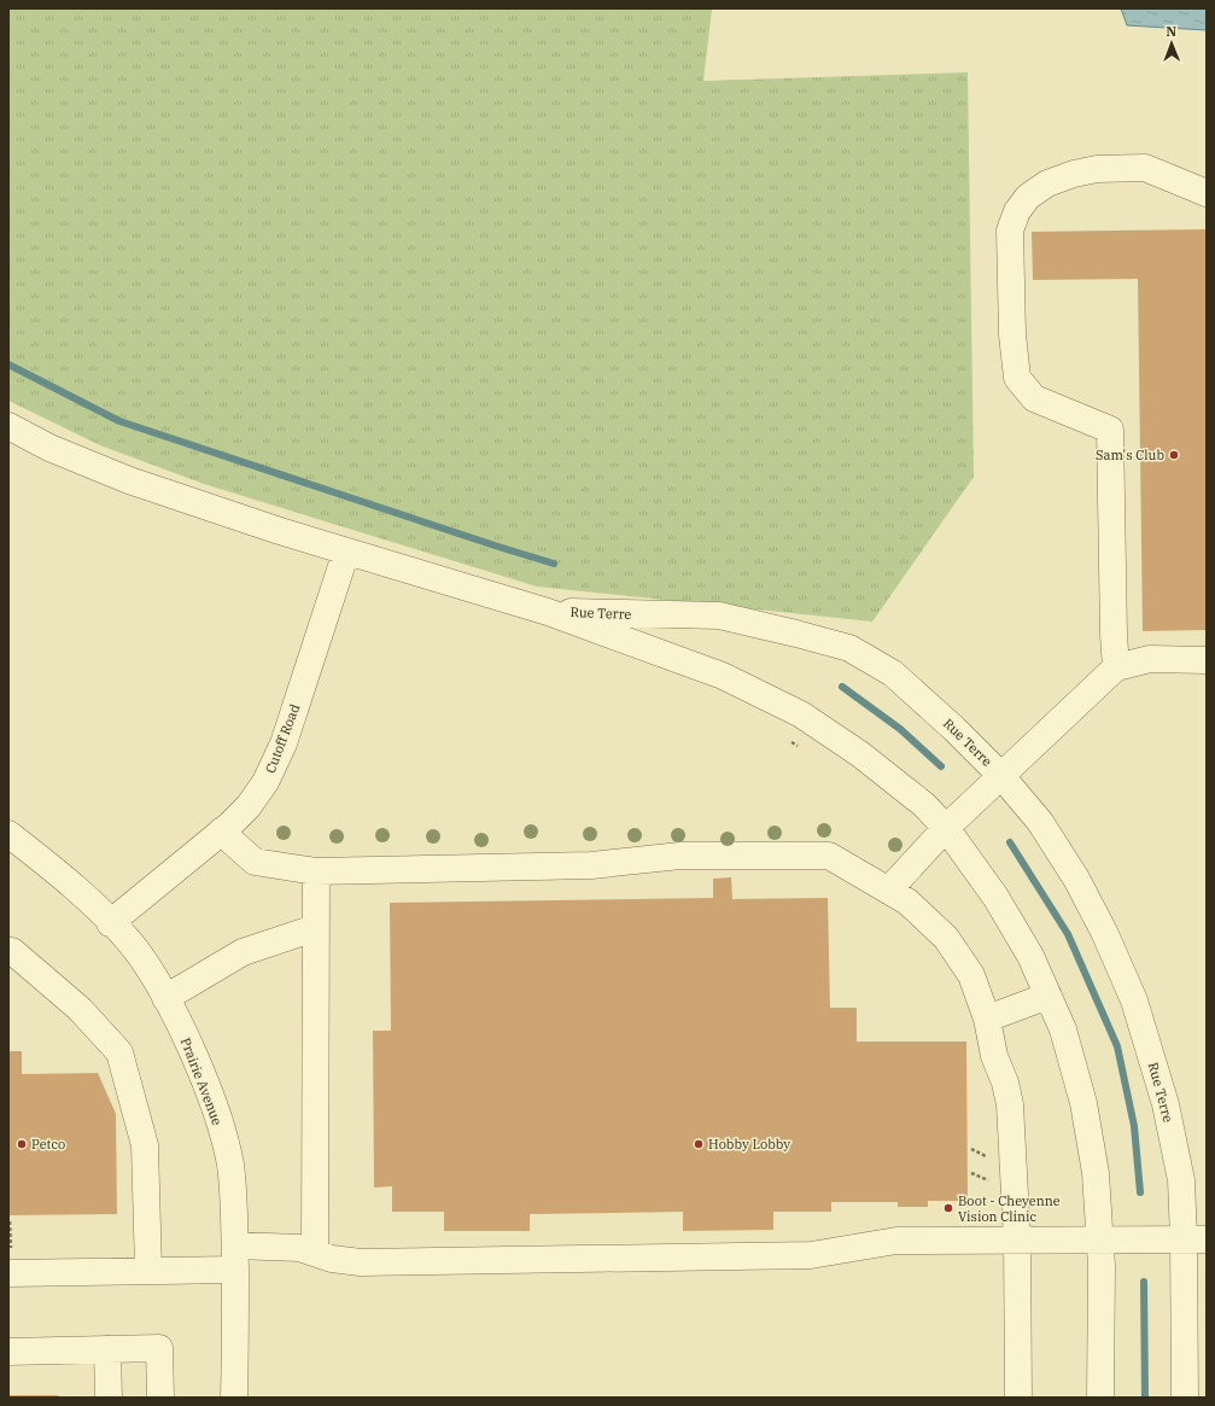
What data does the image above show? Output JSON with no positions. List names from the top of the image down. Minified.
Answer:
{"streets":{"street":["Rue Terre","Cutoff Road","Prairie Avenue"]},"crossings":[["Cutoff Road","Prairie Avenue"]],"places":["Sam's Club","Petco","Hobby Lobby","Boot - Cheyenne Vision Clinic"],"north":"top"}
